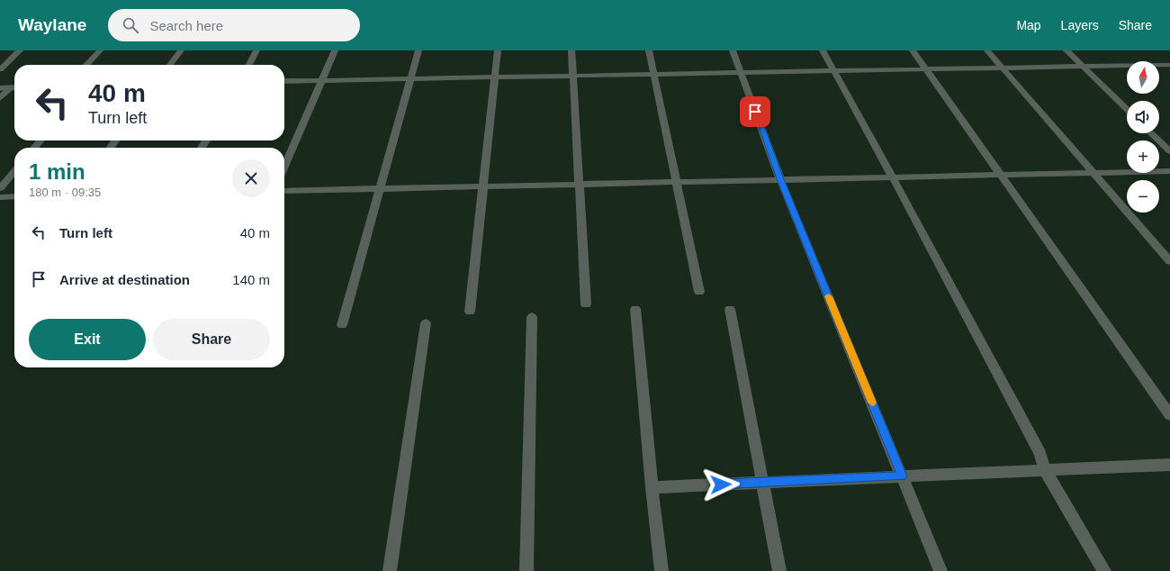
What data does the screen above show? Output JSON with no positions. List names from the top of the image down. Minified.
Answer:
{"north":"top","page":{"header":"Waylane","search":"Search here","nav":["Map","Layers","Share"],"map_buttons":["+","−"],"turn":["40 m","Turn left"],"heading":["1 min","180 m · 09:35"],"list":[{"name":"Turn left","value":"40 m"},{"name":"Arrive at destination","value":"140 m"}],"buttons":["Exit","Share"]}}
